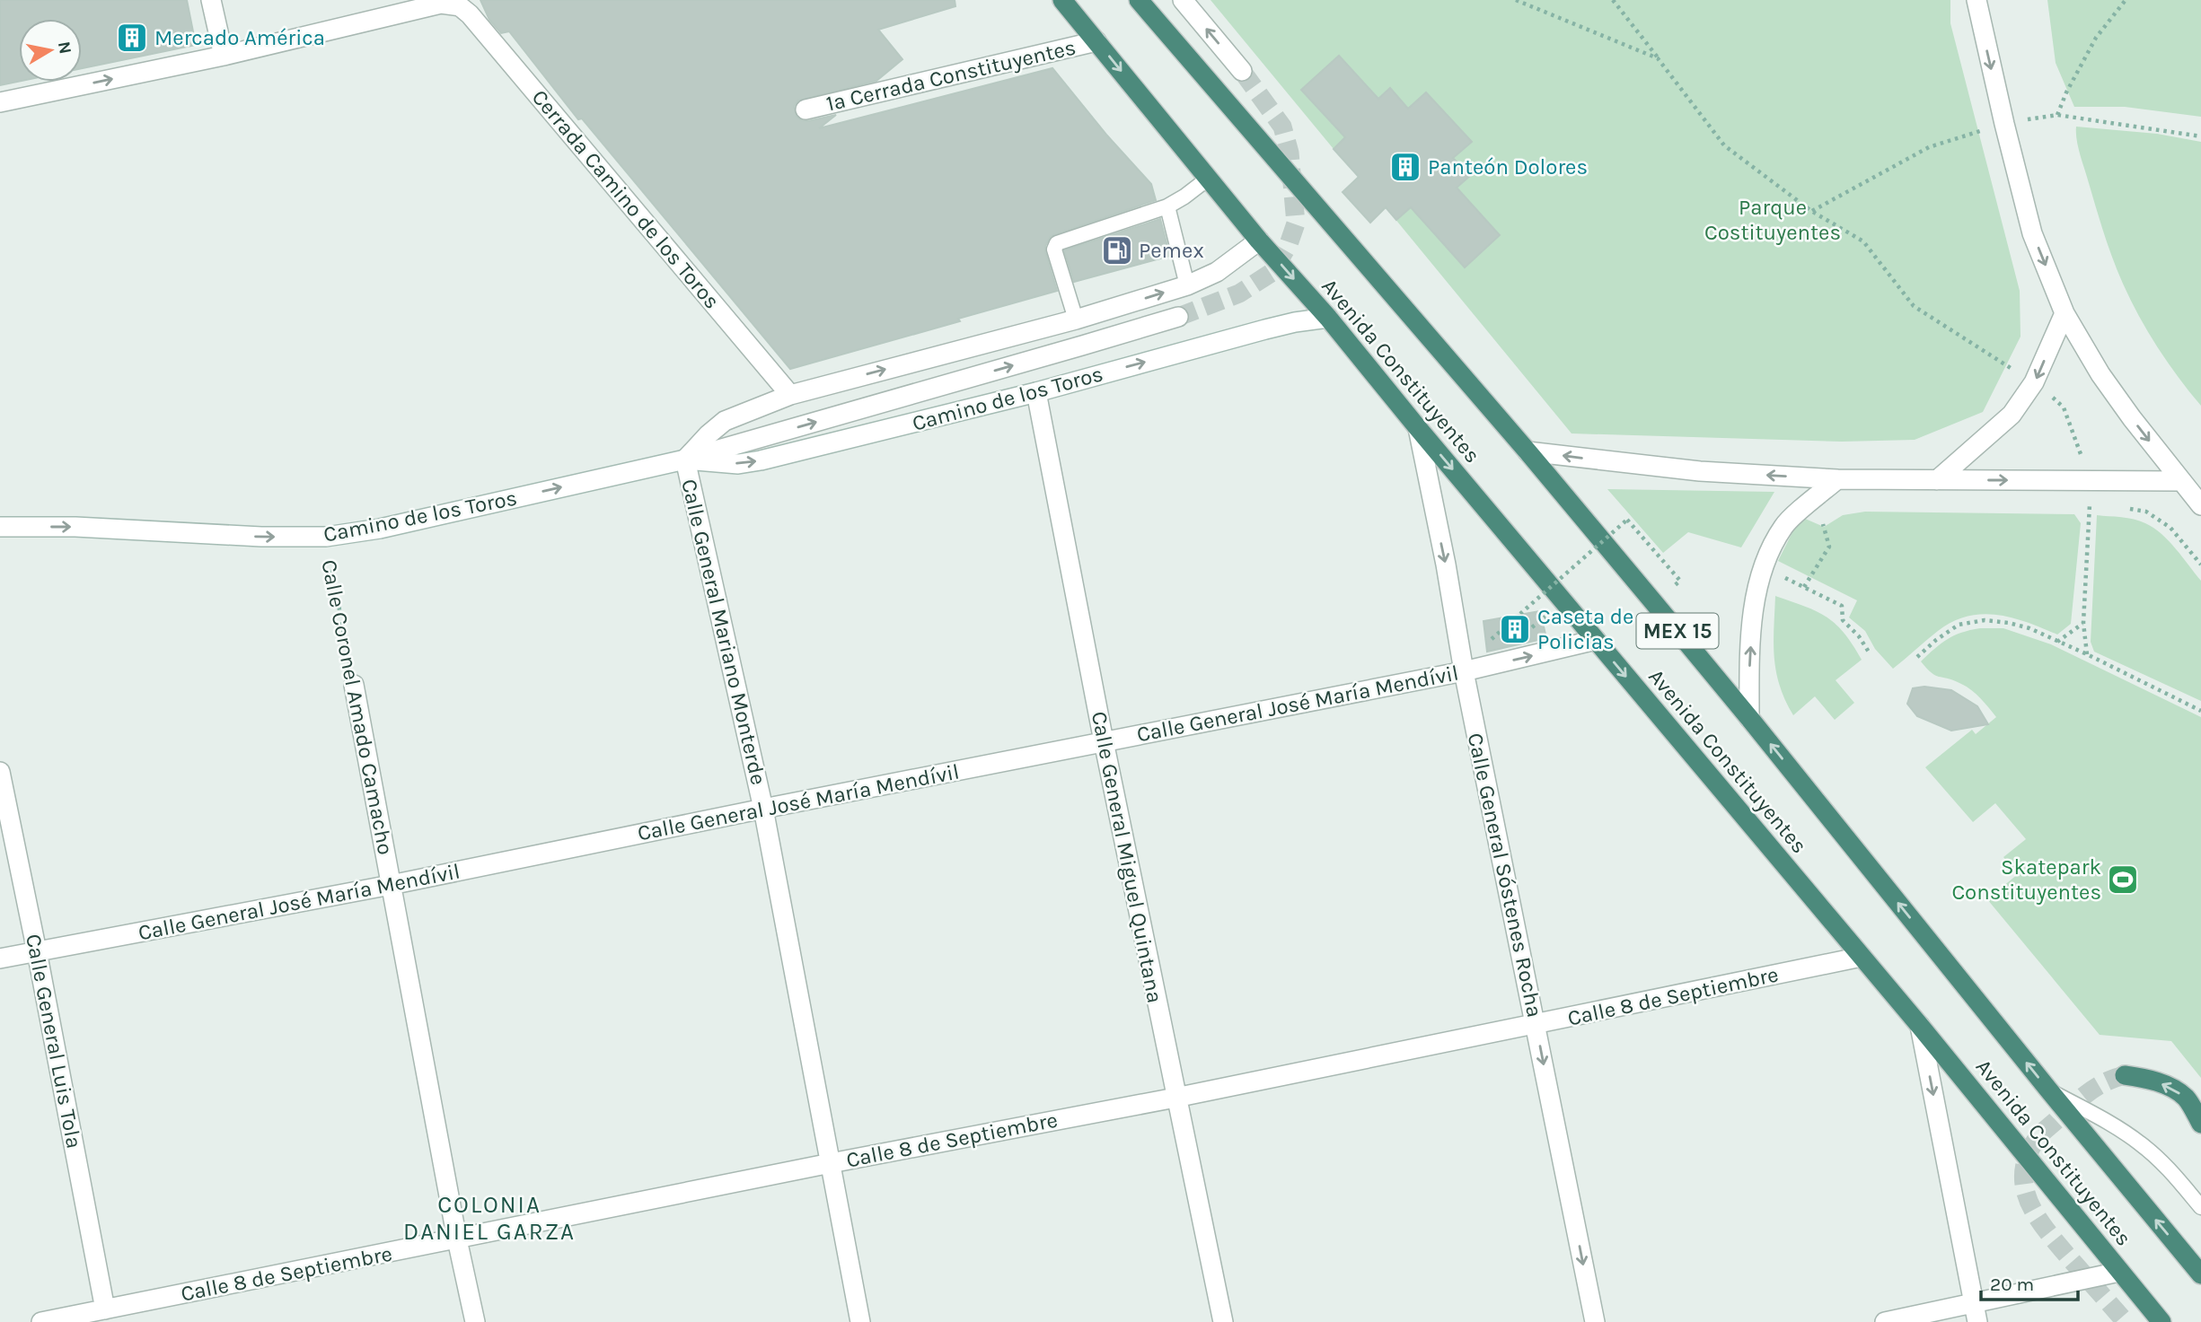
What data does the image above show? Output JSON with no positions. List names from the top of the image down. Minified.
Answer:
{"streets":{"highway":["Avenida Constituyentes","MEX 15"],"street":["1a Cerrada Constituyentes","Cerrada Camino de los Toros","Camino de los Toros","Calle General Mariano Monterde","Calle General José María Mendívil","Calle Coronel Amado Camacho","Calle General Miguel Quintana","Calle General Sóstenes Rocha","Calle 8 de Septiembre","Calle General Luis Tola"]},"crossings":[["1a Cerrada Constituyentes","Avenida Constituyentes"],["Avenida Constituyentes","Camino de los Toros"],["Avenida Constituyentes","Calle General José María Mendívil"],["Avenida Constituyentes","Calle General Sóstenes Rocha"],["Avenida Constituyentes","Calle 8 de Septiembre"],["Camino de los Toros","Calle General Mariano Monterde"],["Camino de los Toros","Calle Coronel Amado Camacho"],["Camino de los Toros","Calle General Miguel Quintana"],["Calle General Mariano Monterde","Calle General José María Mendívil"],["Calle General Mariano Monterde","Calle 8 de Septiembre"],["Calle General José María Mendívil","Calle Coronel Amado Camacho"],["Calle General José María Mendívil","Calle General Miguel Quintana"],["Calle General José María Mendívil","Calle General Sóstenes Rocha"],["Calle General José María Mendívil","Calle General Luis Tola"],["Calle Coronel Amado Camacho","Calle 8 de Septiembre"],["Calle General Miguel Quintana","Calle 8 de Septiembre"],["Calle General Sóstenes Rocha","Calle 8 de Septiembre"],["Calle 8 de Septiembre","Calle General Luis Tola"]],"one_way":["Calle General Sóstenes Rocha"],"districts":["COLONIA DANIEL GARZA"],"parks":["Parque Costituyentes"],"places":{"building":["Mercado América","Panteón Dolores","Caseta de Policias"],"fuel station":["Pemex"],"sports":["Skatepark Constituyentes"]},"scale_bar":"20 m","north":"right"}
